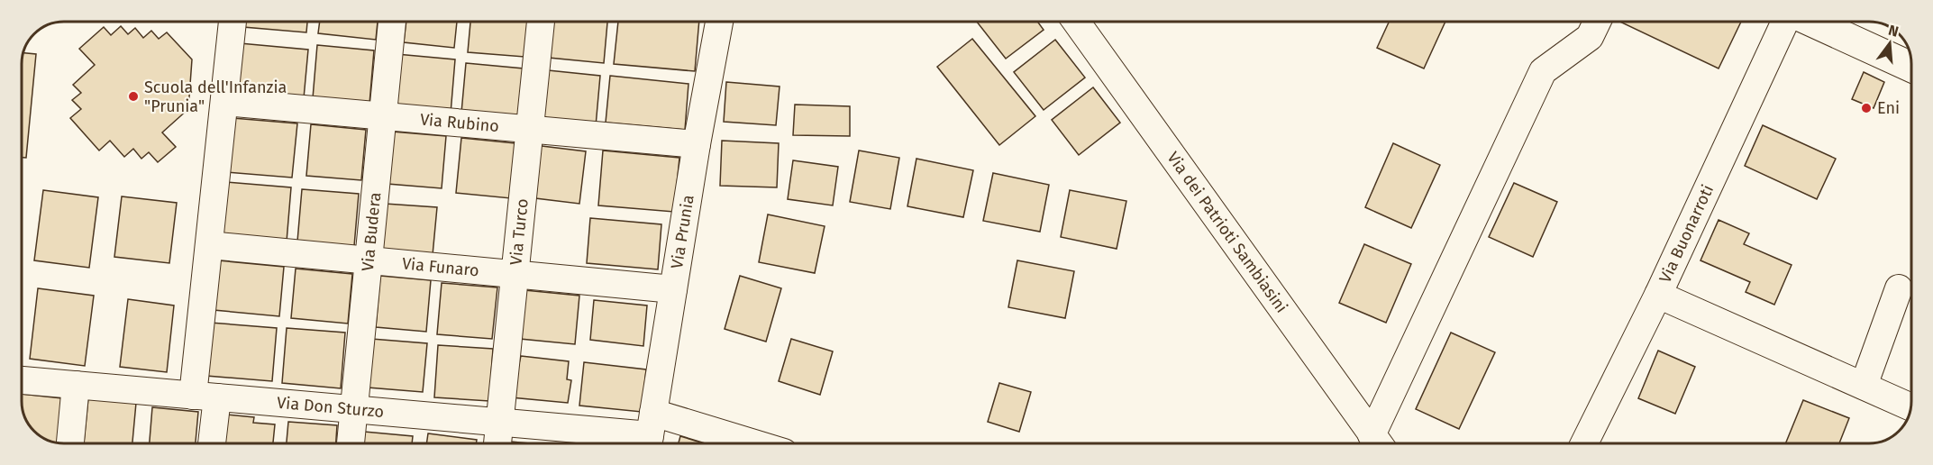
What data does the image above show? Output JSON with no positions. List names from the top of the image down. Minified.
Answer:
{"streets":{"street":["Via Rubino","Via Prunia","Via Budera","Via Turco","Via dei Patrioti Sambiasini","Via Buonarroti","Via Funaro","Via Don Sturzo"]},"crossings":[["Via Rubino","Via Prunia"],["Via Rubino","Via Budera"],["Via Rubino","Via Turco"],["Via Prunia","Via Funaro"],["Via Prunia","Via Don Sturzo"],["Via Budera","Via Funaro"],["Via Budera","Via Don Sturzo"],["Via Turco","Via Funaro"],["Via Turco","Via Don Sturzo"]],"places":["Scuola dell'Infanzia \"Prunia\"","Eni"],"north":"top"}
